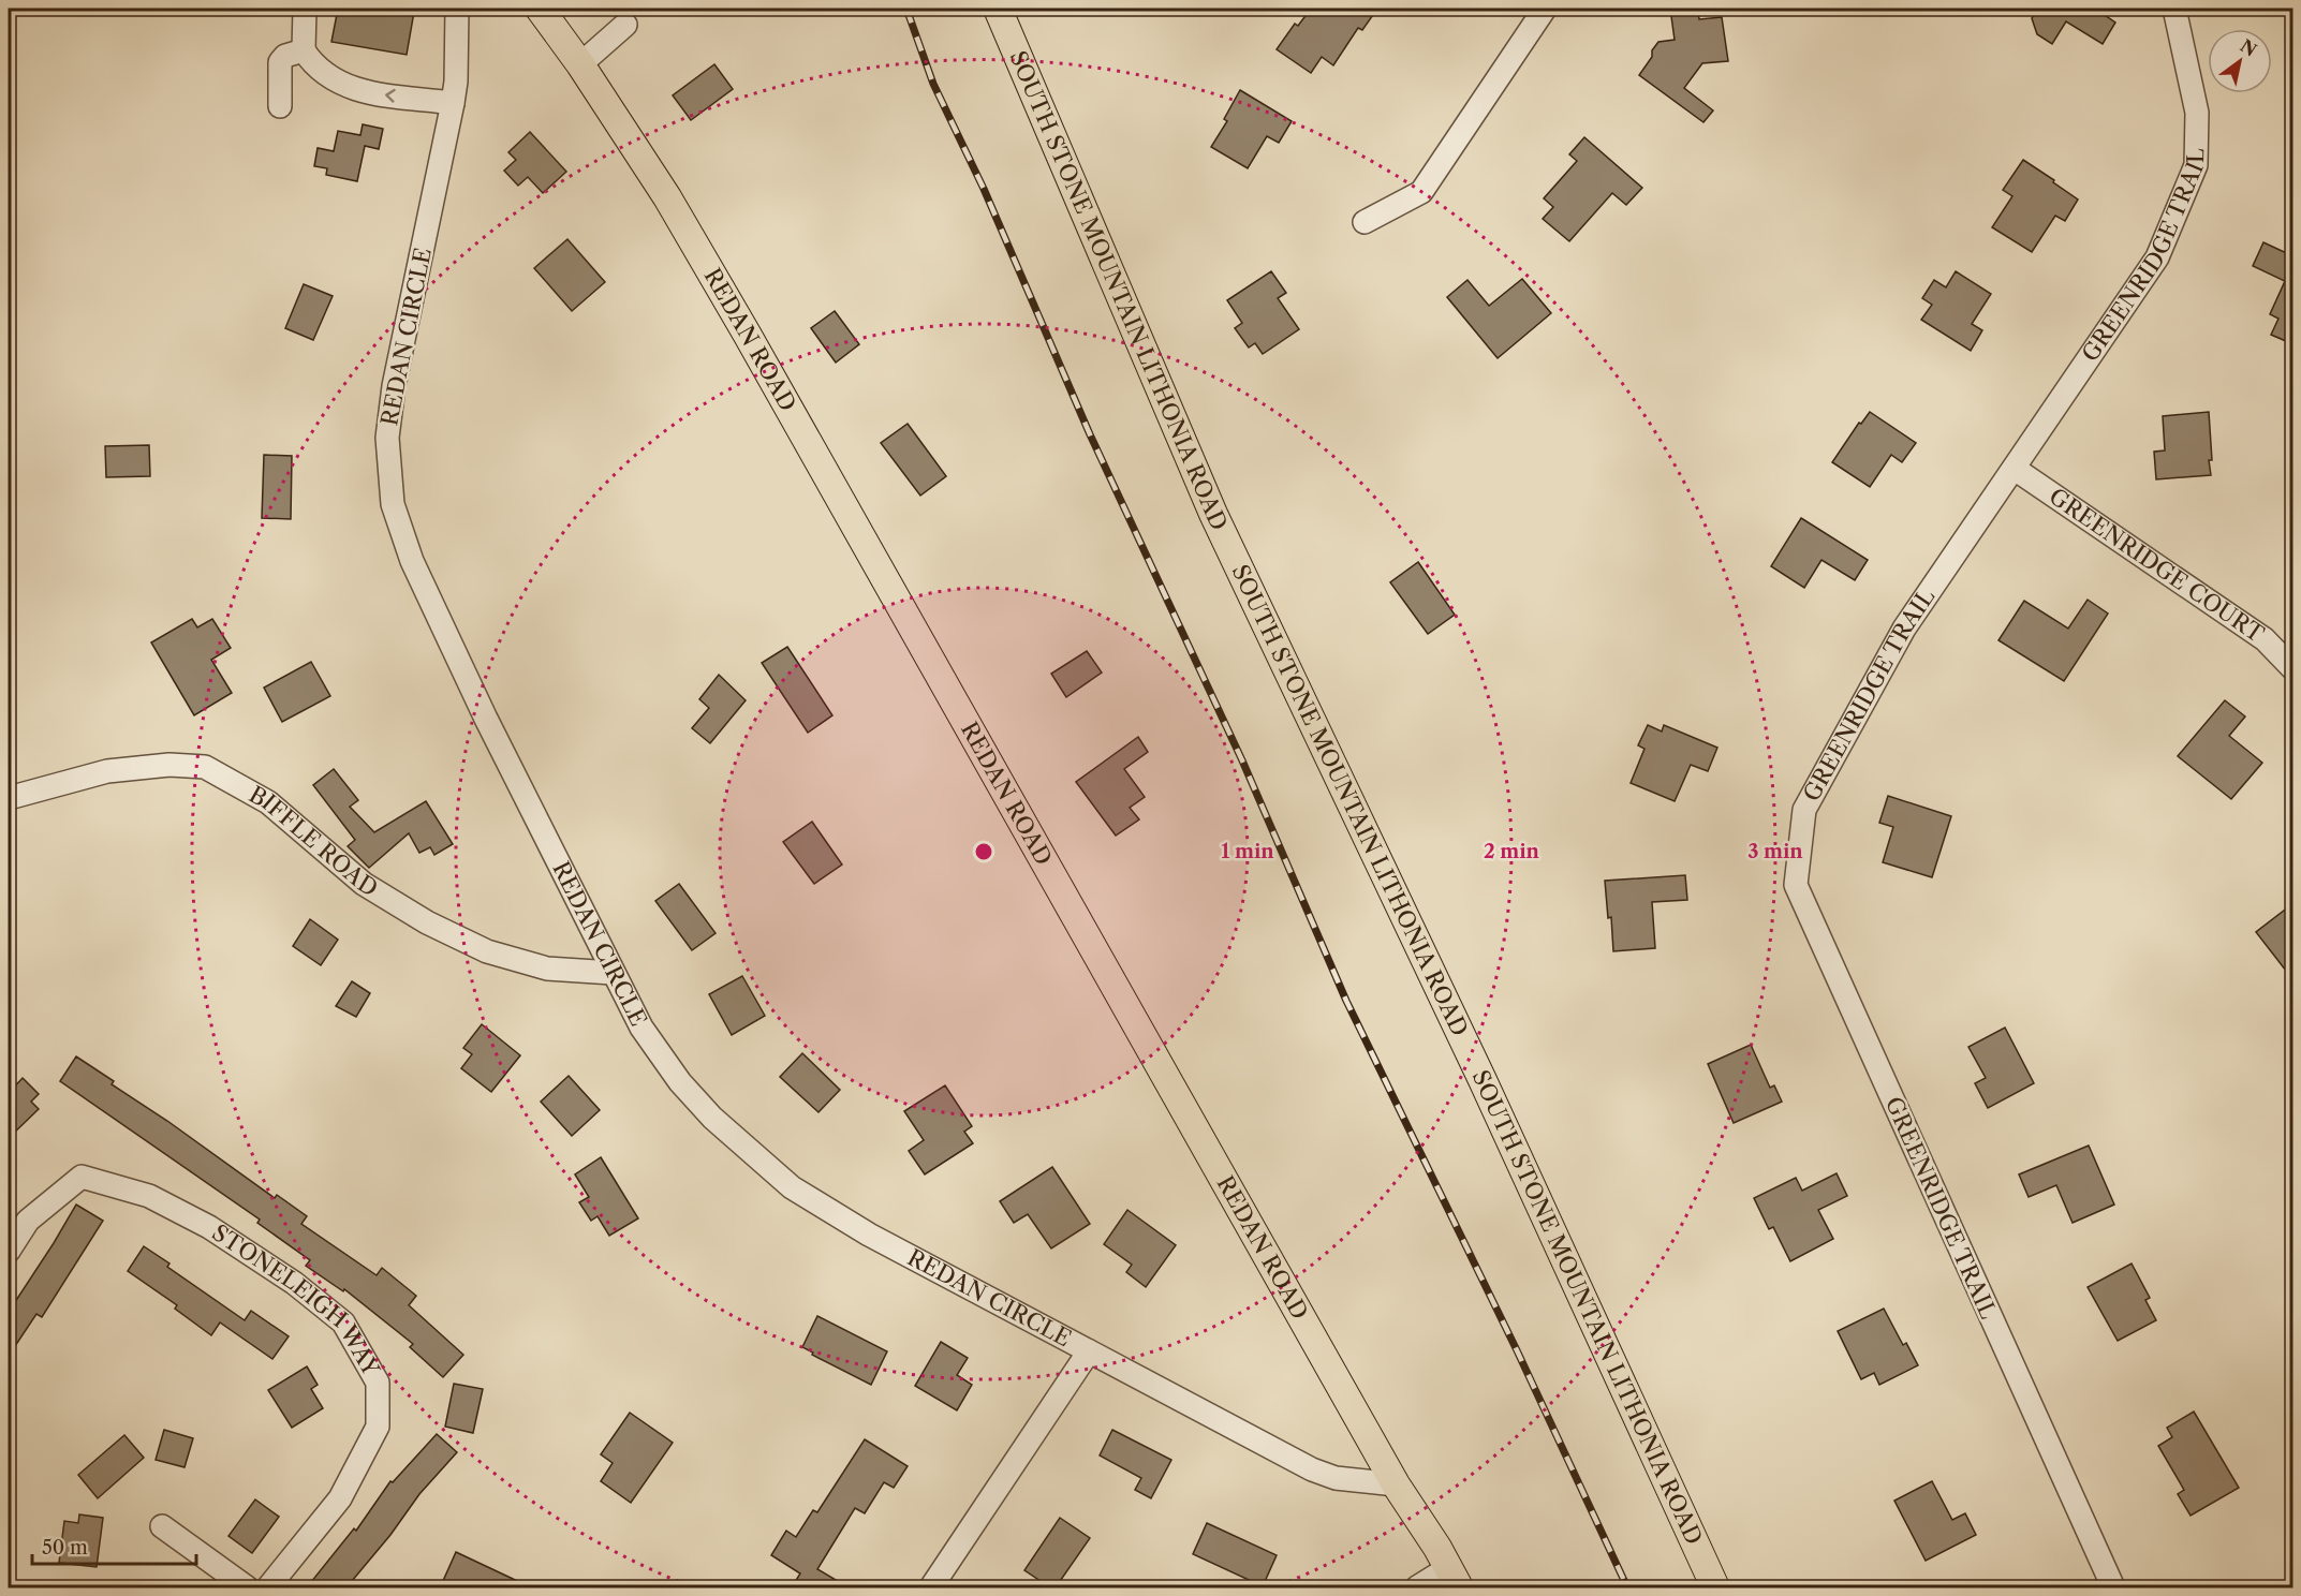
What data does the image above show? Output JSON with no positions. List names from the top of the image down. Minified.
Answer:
{"streets":{"main road":["SOUTH STONE MOUNTAIN LITHONIA ROAD","REDAN ROAD"],"street":["GREENRIDGE TRAIL","REDAN CIRCLE","GREENRIDGE COURT","BIFFLE ROAD","STONELEIGH WAY"]},"crossings":[["GREENRIDGE TRAIL","GREENRIDGE COURT"],["REDAN CIRCLE","REDAN ROAD"],["REDAN CIRCLE","BIFFLE ROAD"]],"scale_bar":"50 m","north":"top right","rings":["1 min","2 min","3 min"]}
